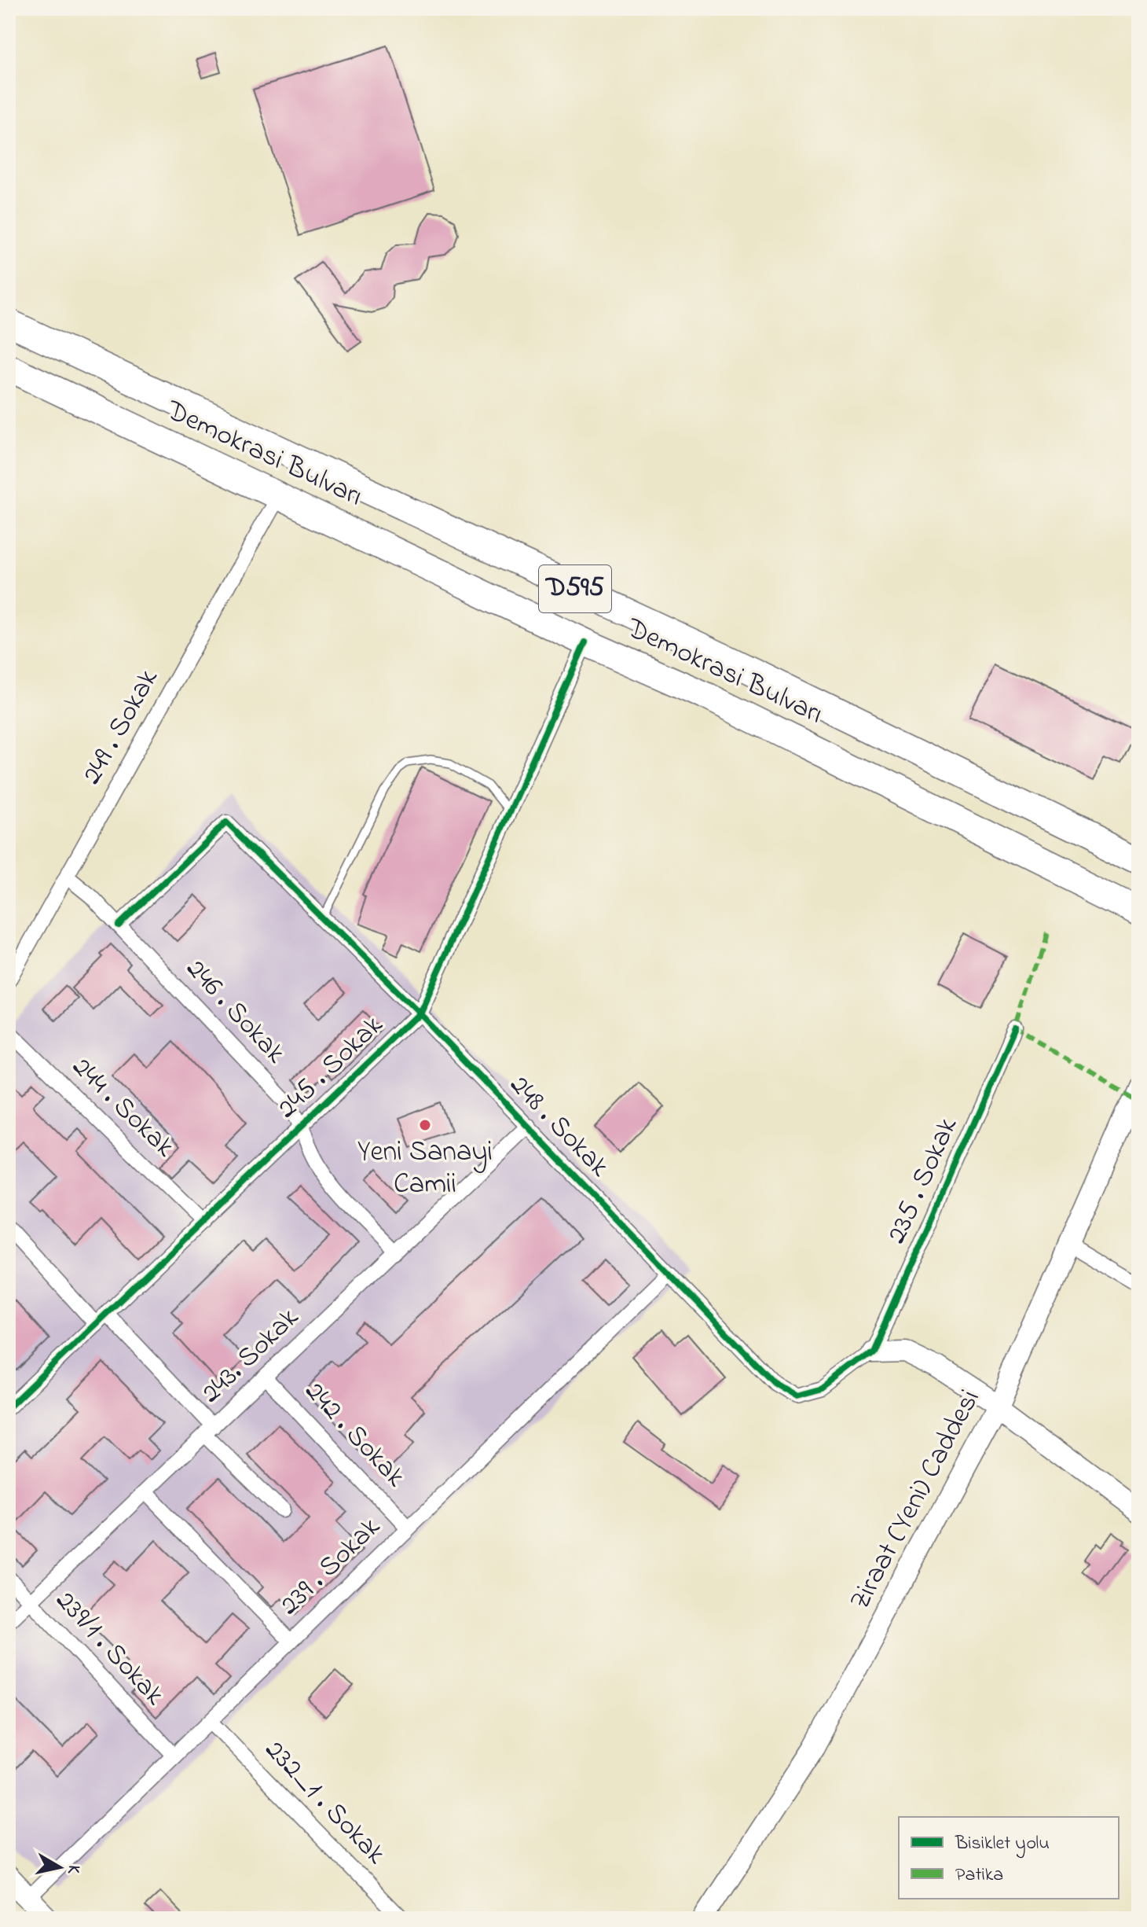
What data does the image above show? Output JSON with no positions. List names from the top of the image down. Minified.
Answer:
{"streets":{"highway":["Demokrasi Bulvarı","D595"],"street":["249 . Sokak","246 . Sokak","245 . Sokak","244 . Sokak","248 . Sokak","235 . Sokak","243. Sokak","242 . Sokak","Ziraat (Yeni) Caddesi","239 . Sokak","239/1 . Sokak","232_1 . Sokak"]},"crossings":[["Demokrasi Bulvarı","249 . Sokak"],["Demokrasi Bulvarı","245 . Sokak"],["249 . Sokak","246 . Sokak"],["246 . Sokak","245 . Sokak"],["246 . Sokak","248 . Sokak"],["246 . Sokak","243. Sokak"],["245 . Sokak","244 . Sokak"],["245 . Sokak","248 . Sokak"],["248 . Sokak","235 . Sokak"],["248 . Sokak","243. Sokak"],["248 . Sokak","239 . Sokak"],["243. Sokak","242 . Sokak"],["243. Sokak","239/1 . Sokak"],["242 . Sokak","239 . Sokak"],["239 . Sokak","239/1 . Sokak"],["239 . Sokak","232_1 . Sokak"]],"places":["Yeni Sanayi Camii"],"legend":["Bisiklet yolu","Patika"],"north":"right"}
